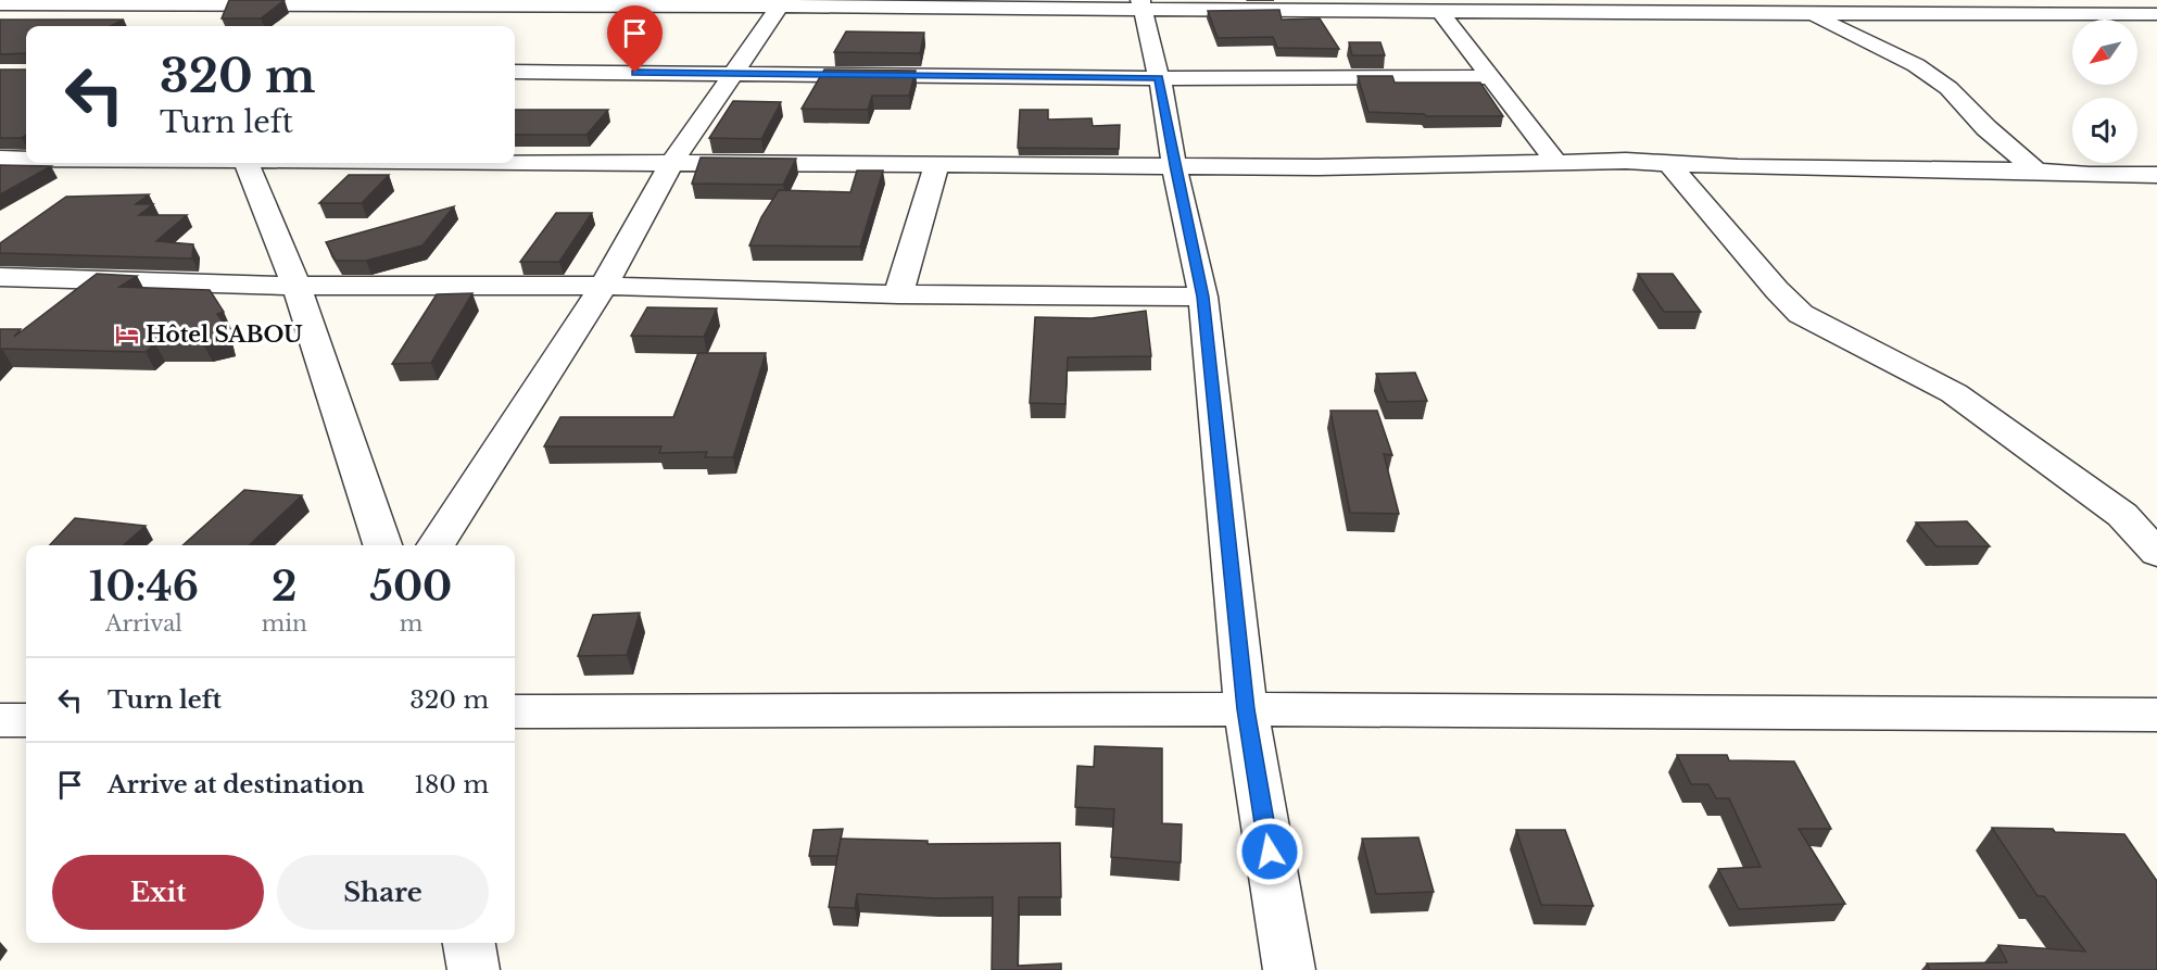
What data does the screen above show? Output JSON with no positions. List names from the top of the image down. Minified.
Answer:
{"places":{"hotel":["Hôtel SABOU"]},"north":"bottom left","page":{"turn":["320 m","Turn left"],"eta":["10:46","Arrival","2","min","500","m"],"list":[{"name":"Turn left","value":"320 m"},{"name":"Arrive at destination","value":"180 m"}],"buttons":["Exit","Share"]}}
